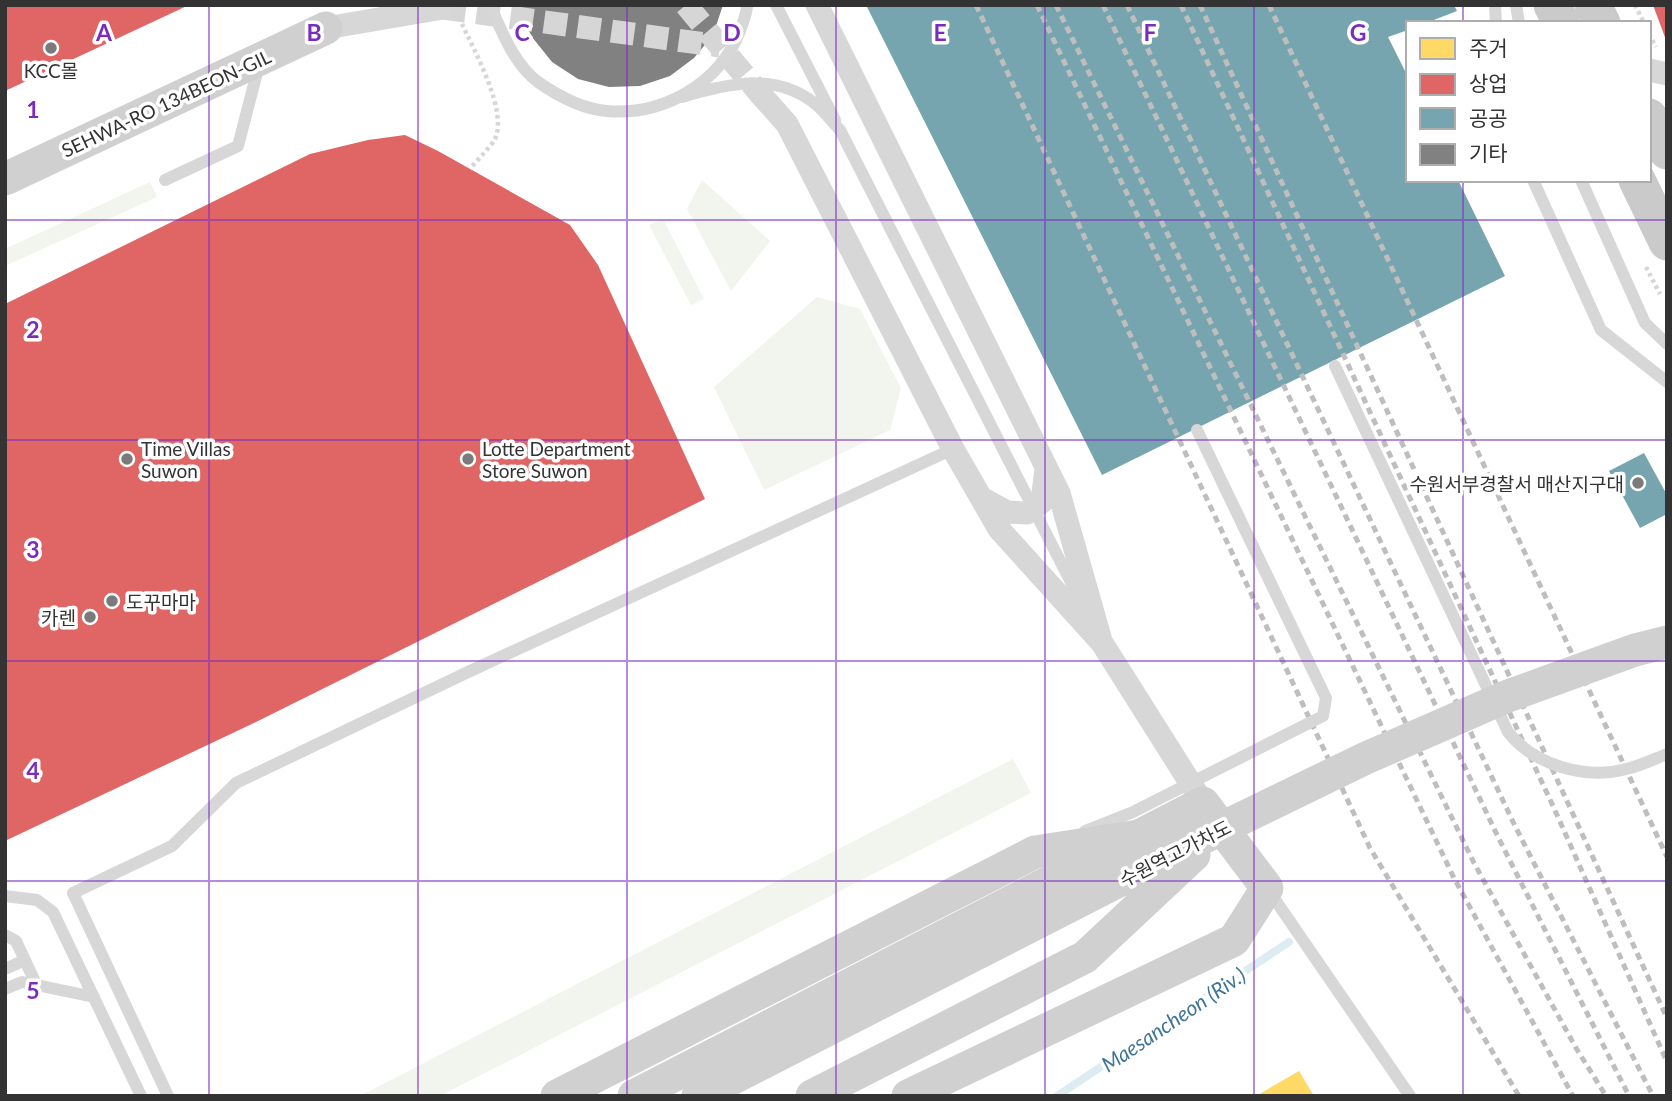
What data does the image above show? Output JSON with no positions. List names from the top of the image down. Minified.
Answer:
{"streets":{"main road":["SEHWA-RO 134BEON-GIL","수원역고가차도"]},"water":["Maesancheon (Riv.)"],"places":["KCC몰","Time Villas Suwon","Lotte Department Store Suwon","수원서부경찰서 매산지구대","도꾸마마","카렌"],"legend":["주거","상업","공공","기타"],"grid":{"columns":["A","B","C","D","E","F","G"],"rows":["1","2","3","4","5"]}}
